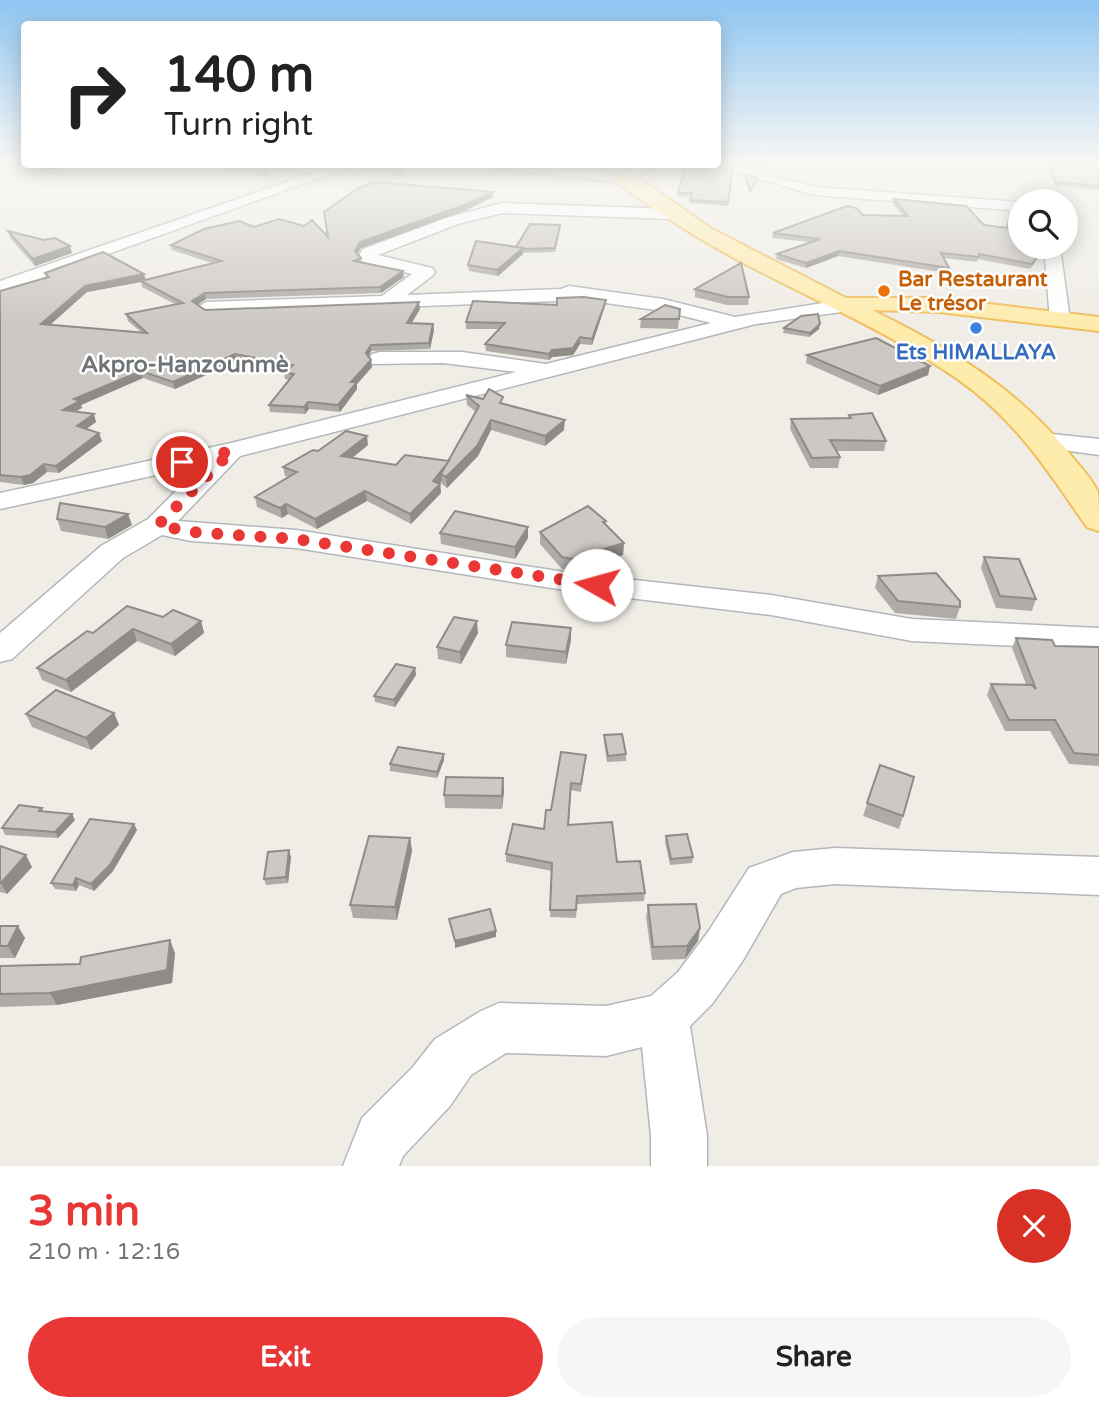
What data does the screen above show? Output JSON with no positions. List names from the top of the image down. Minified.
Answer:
{"districts":["Akpro-Hanzounmè"],"places":["Bar Restaurant Le trésor","Ets HIMALLAYA"],"page":{"turn":["140 m","Turn right"],"heading":["3 min","210 m · 12:16"],"buttons":["Exit","Share"]}}
